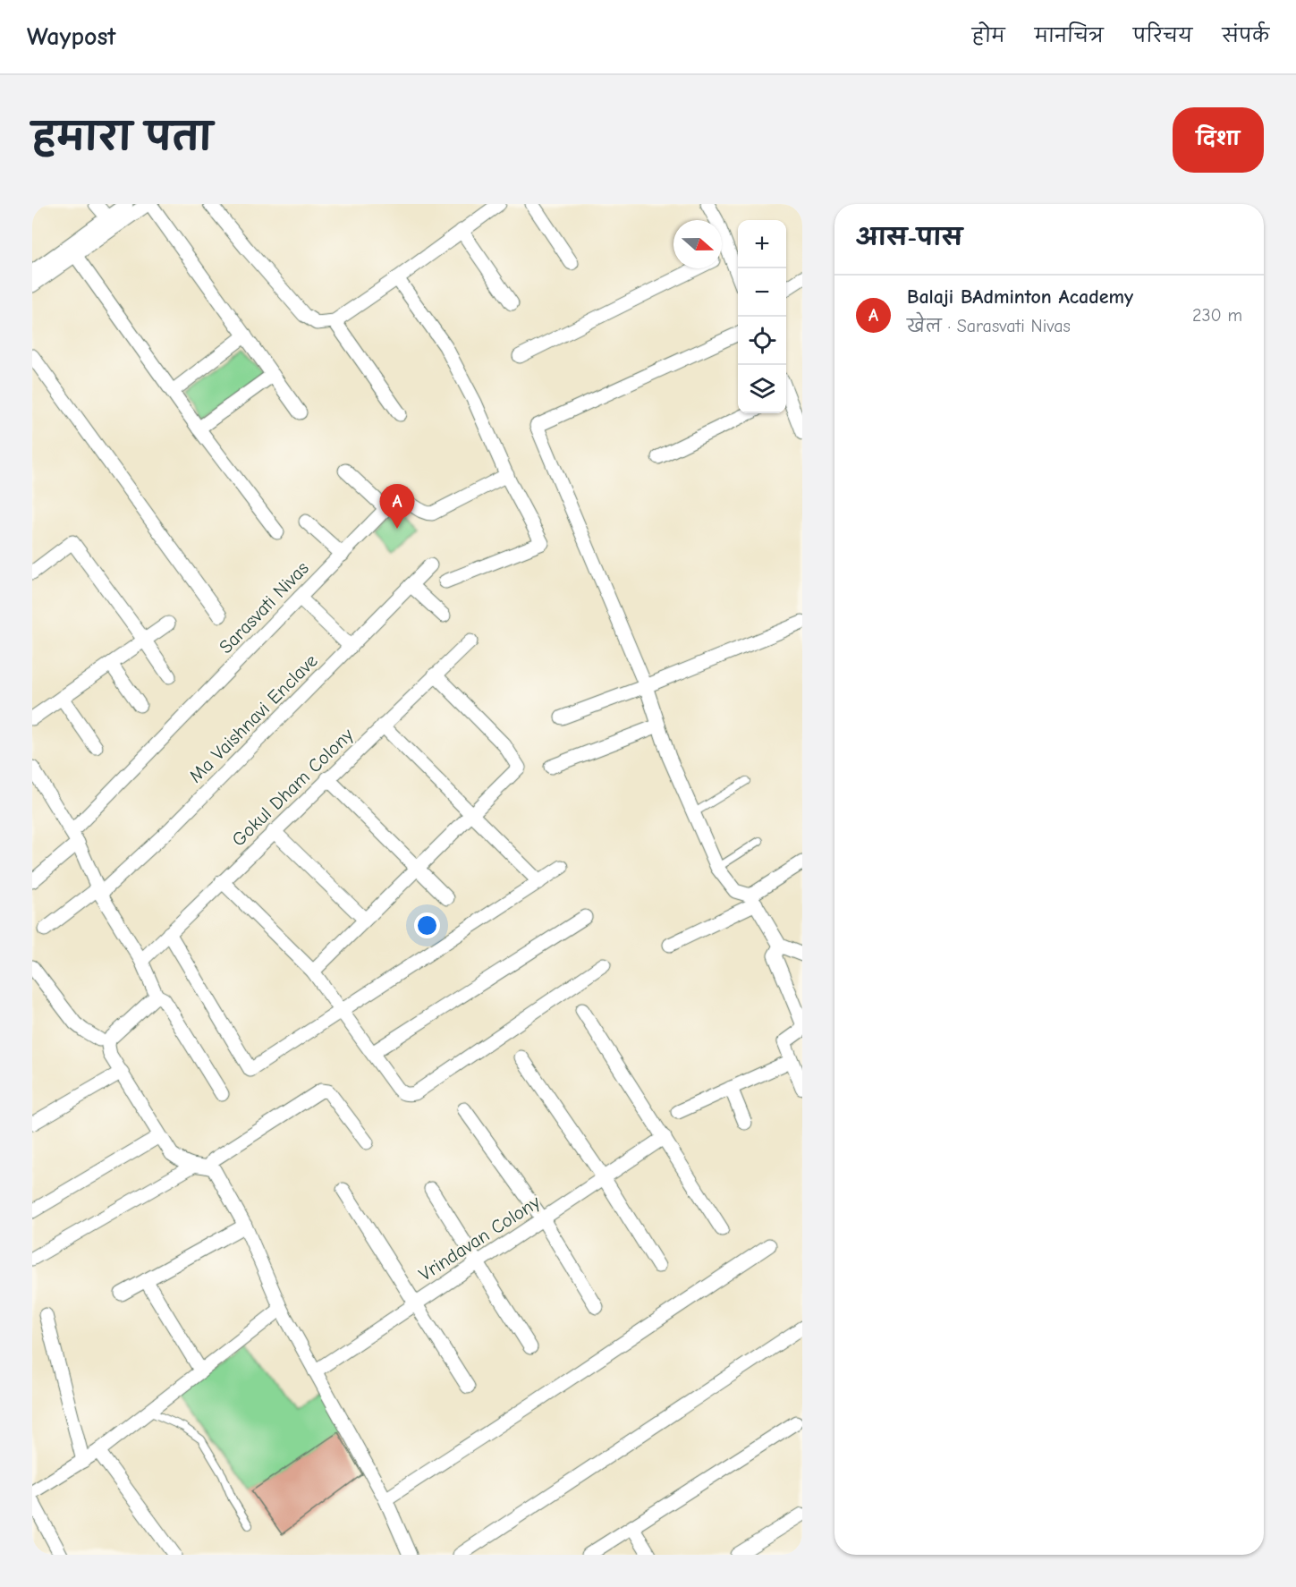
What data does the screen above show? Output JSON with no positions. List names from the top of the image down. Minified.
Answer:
{"streets":{"street":["Sarasvati Nivas","Ma Vaishnavi Enclave","Gokul Dham Colony","Vrindavan Colony"]},"north":"right","page":{"header":"Waypost","nav":["होम","मानचित्र","परिचय","संपर्क"],"title":"हमारा पता","buttons":"दिशा","heading":"आस-पास","map_buttons":["+","−"],"list":[{"mark":"A","name":"Balaji BAdminton Academy","note":"खेल · Sarasvati Nivas","value":"230 m"}],"pins":"A"}}
